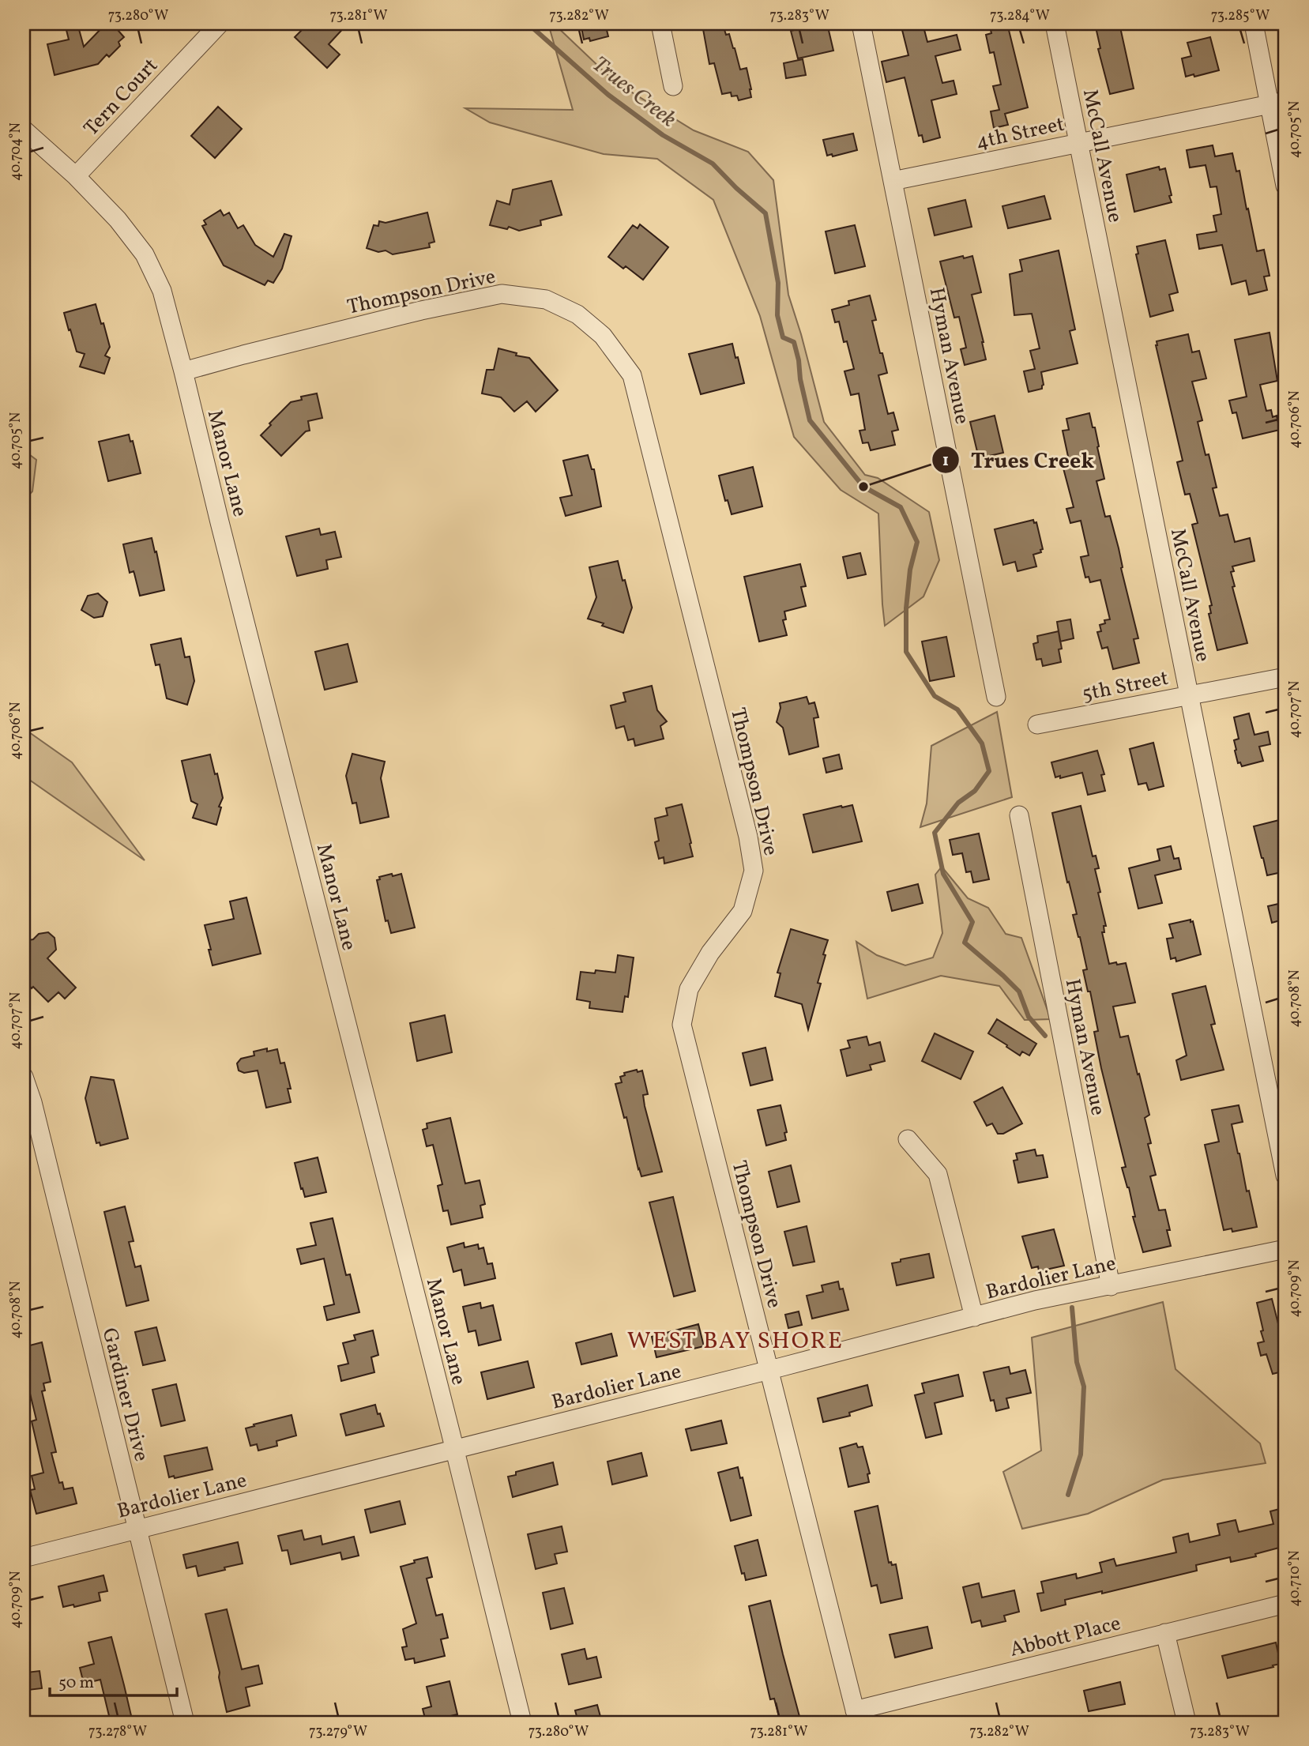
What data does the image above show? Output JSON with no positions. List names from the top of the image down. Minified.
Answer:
{"streets":{"street":["Tern Court","4th Street","McCall Avenue","Thompson Drive","Hyman Avenue","Manor Lane","5th Street","Bardolier Lane","Gardiner Drive","Abbott Place"]},"crossings":[["Tern Court","Manor Lane"],["4th Street","McCall Avenue"],["4th Street","Hyman Avenue"],["McCall Avenue","5th Street"],["Thompson Drive","Manor Lane"],["Thompson Drive","Bardolier Lane"],["Thompson Drive","Abbott Place"],["Hyman Avenue","Bardolier Lane"],["Manor Lane","Bardolier Lane"],["Bardolier Lane","Gardiner Drive"]],"districts":["WEST BAY SHORE"],"water":["Trues Creek"],"places":["Trues Creek"],"scale_bar":"50 m","coordinates":["73.280°W","73.281°W","73.282°W","73.283°W","73.284°W","73.285°W","40.705°N","40.704°N","40.706°N","40.707°N","40.708°N","40.709°N","40.710°N","73.278°W","73.279°W"]}
